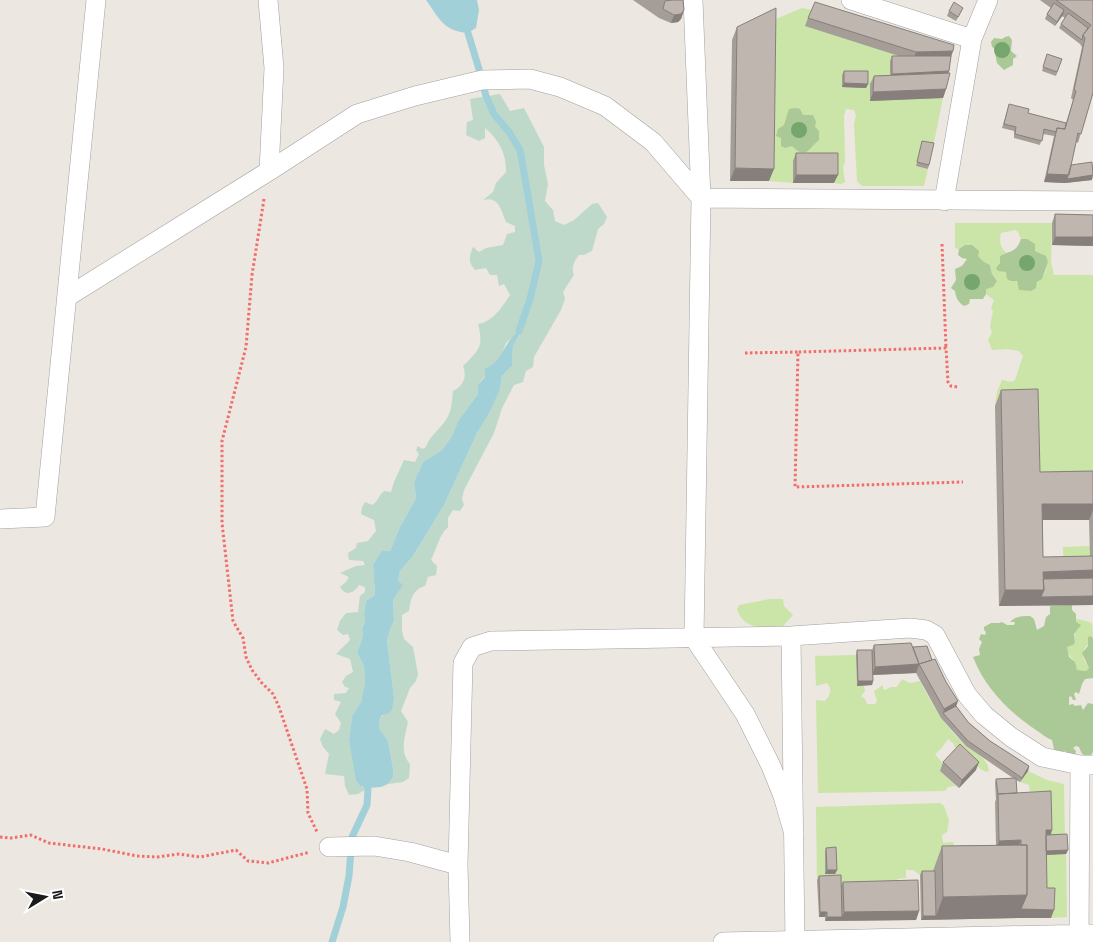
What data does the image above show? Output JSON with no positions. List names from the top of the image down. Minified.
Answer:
{"north":"right"}
